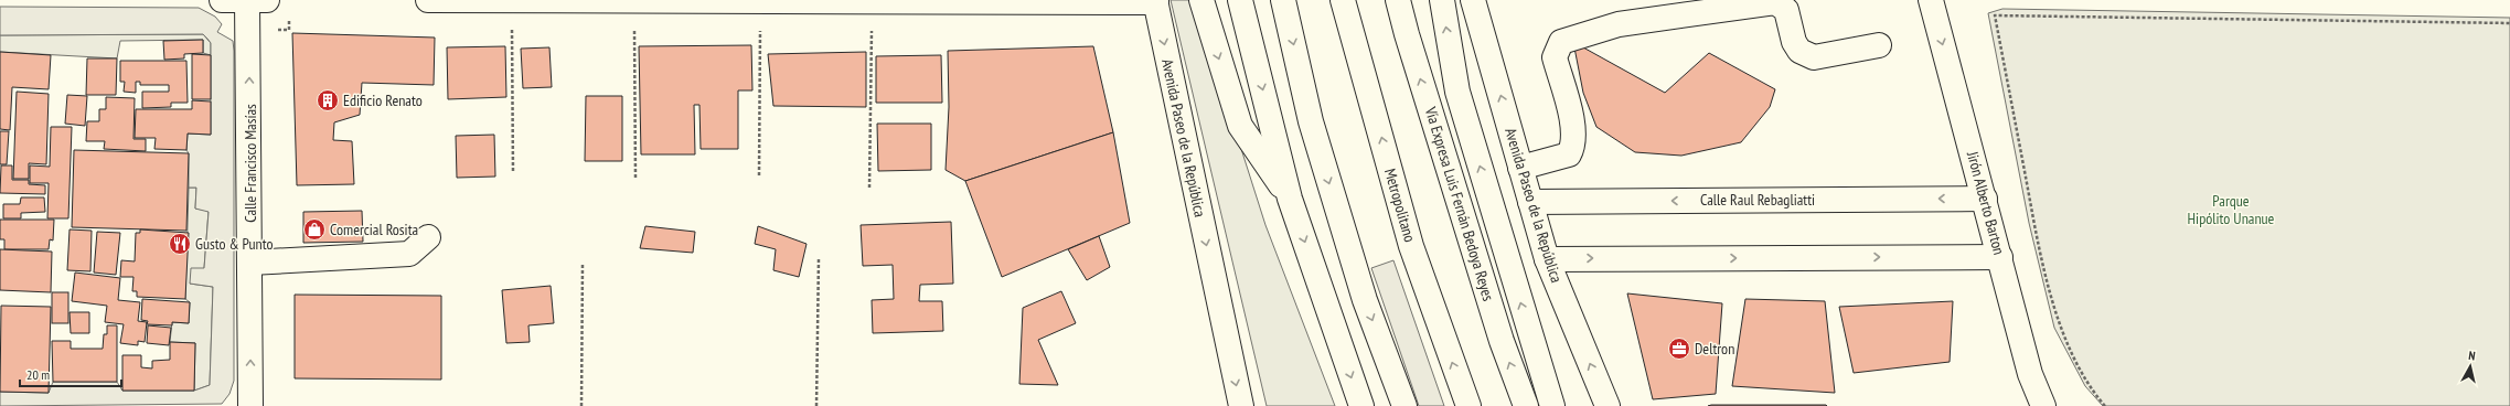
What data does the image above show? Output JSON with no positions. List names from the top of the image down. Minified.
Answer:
{"streets":{"main road":["Avenida Paseo de la República","Calle Francisco Masías","Calle Raul Rebagliatti","Jirón Alberto Barton","Vía Expresa Luis Fernán Bedoya Reyes","Metropolitano"]},"crossings":[["Avenida Paseo de la República","Calle Raul Rebagliatti"],["Calle Raul Rebagliatti","Jirón Alberto Barton"]],"one_way":["Calle Francisco Masías","Jirón Alberto Barton"],"parks":["Parque Hipólito Unanue"],"places":{"building":["Edificio Renato"],"shop":["Comercial Rosita"],"restaurant":["Gusto & Punto"],"office":["Deltron"]},"scale_bar":"20 m","north":"top"}
